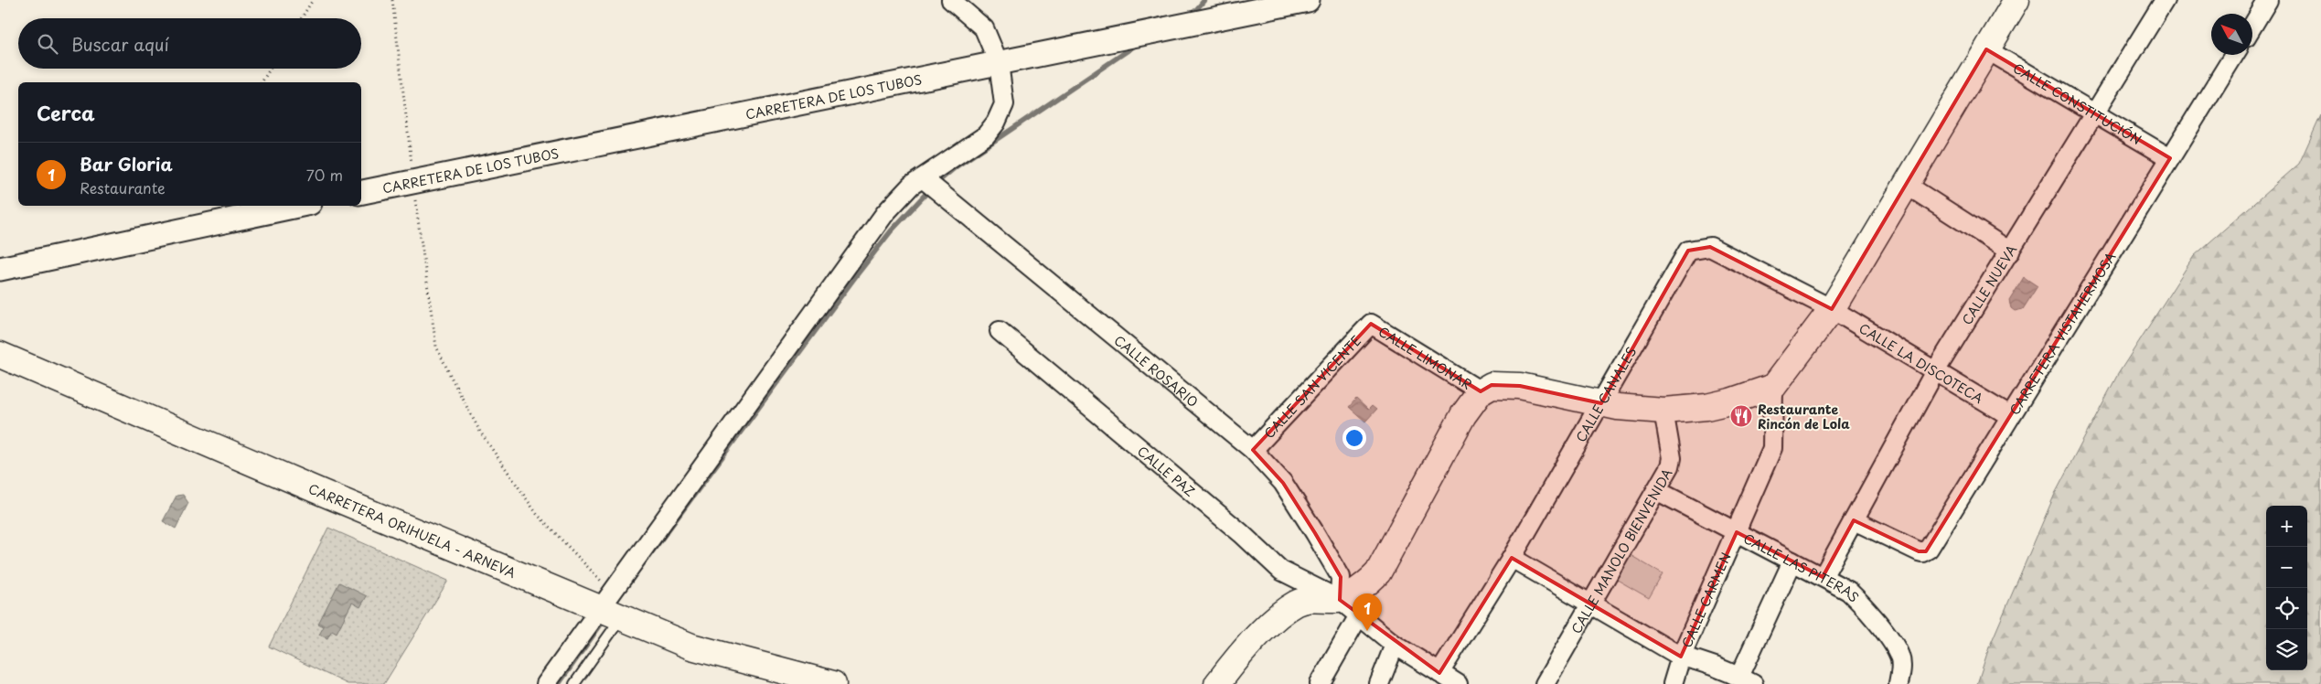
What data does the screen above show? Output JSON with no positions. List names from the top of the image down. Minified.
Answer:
{"streets":{"main road":["CARRETERA ORIHUELA - ARNEVA"],"street":["CARRETERA DE LOS TUBOS","CALLE CONSTITUCIÓN","CALLE NUEVA","CARRETERA VISTAHERMOSA","CALLE LIMONAR","CALLE LA DISCOTECA","CALLE ROSARIO","CALLE SAN VICENTE","CALLE CANALES","CALLE PAZ","CALLE MANOLO BIENVENIDA","CALLE LAS PITERAS","CALLE CARMEN"]},"crossings":[["CALLE CONSTITUCIÓN","CALLE NUEVA"],["CALLE CONSTITUCIÓN","CARRETERA VISTAHERMOSA"],["CALLE NUEVA","CARRETERA VISTAHERMOSA"],["CALLE NUEVA","CALLE LA DISCOTECA"],["CALLE NUEVA","CALLE LAS PITERAS"],["CARRETERA VISTAHERMOSA","CALLE LA DISCOTECA"],["CALLE LIMONAR","CALLE SAN VICENTE"],["CALLE LA DISCOTECA","CALLE CANALES"],["CALLE ROSARIO","CALLE SAN VICENTE"],["CALLE ROSARIO","CALLE PAZ"],["CALLE CANALES","CALLE PAZ"],["CALLE MANOLO BIENVENIDA","CALLE LAS PITERAS"],["CALLE LAS PITERAS","CALLE CARMEN"]],"places":{"restaurant":["Restaurante Rincón de Lola"]},"north":"top left","page":{"search":"Buscar aquí","heading":"Cerca","list":[{"mark":"1","name":"Bar Gloria","note":"Restaurante","value":"70 m"}],"map_buttons":["+","−"],"pins":"1"}}
